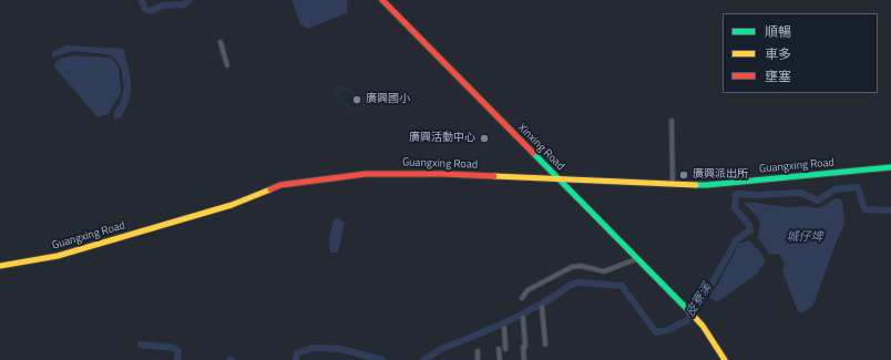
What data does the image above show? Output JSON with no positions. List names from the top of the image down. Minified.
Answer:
{"streets":{"street":["Xinxing Road","Guangxing Road"]},"crossings":[["Xinxing Road","Guangxing Road"]],"water":["城仔埤","皮寮溪"],"places":["廣興國小","廣興活動中心","廣興派出所"],"legend":["順暢","車多","壅塞"]}
